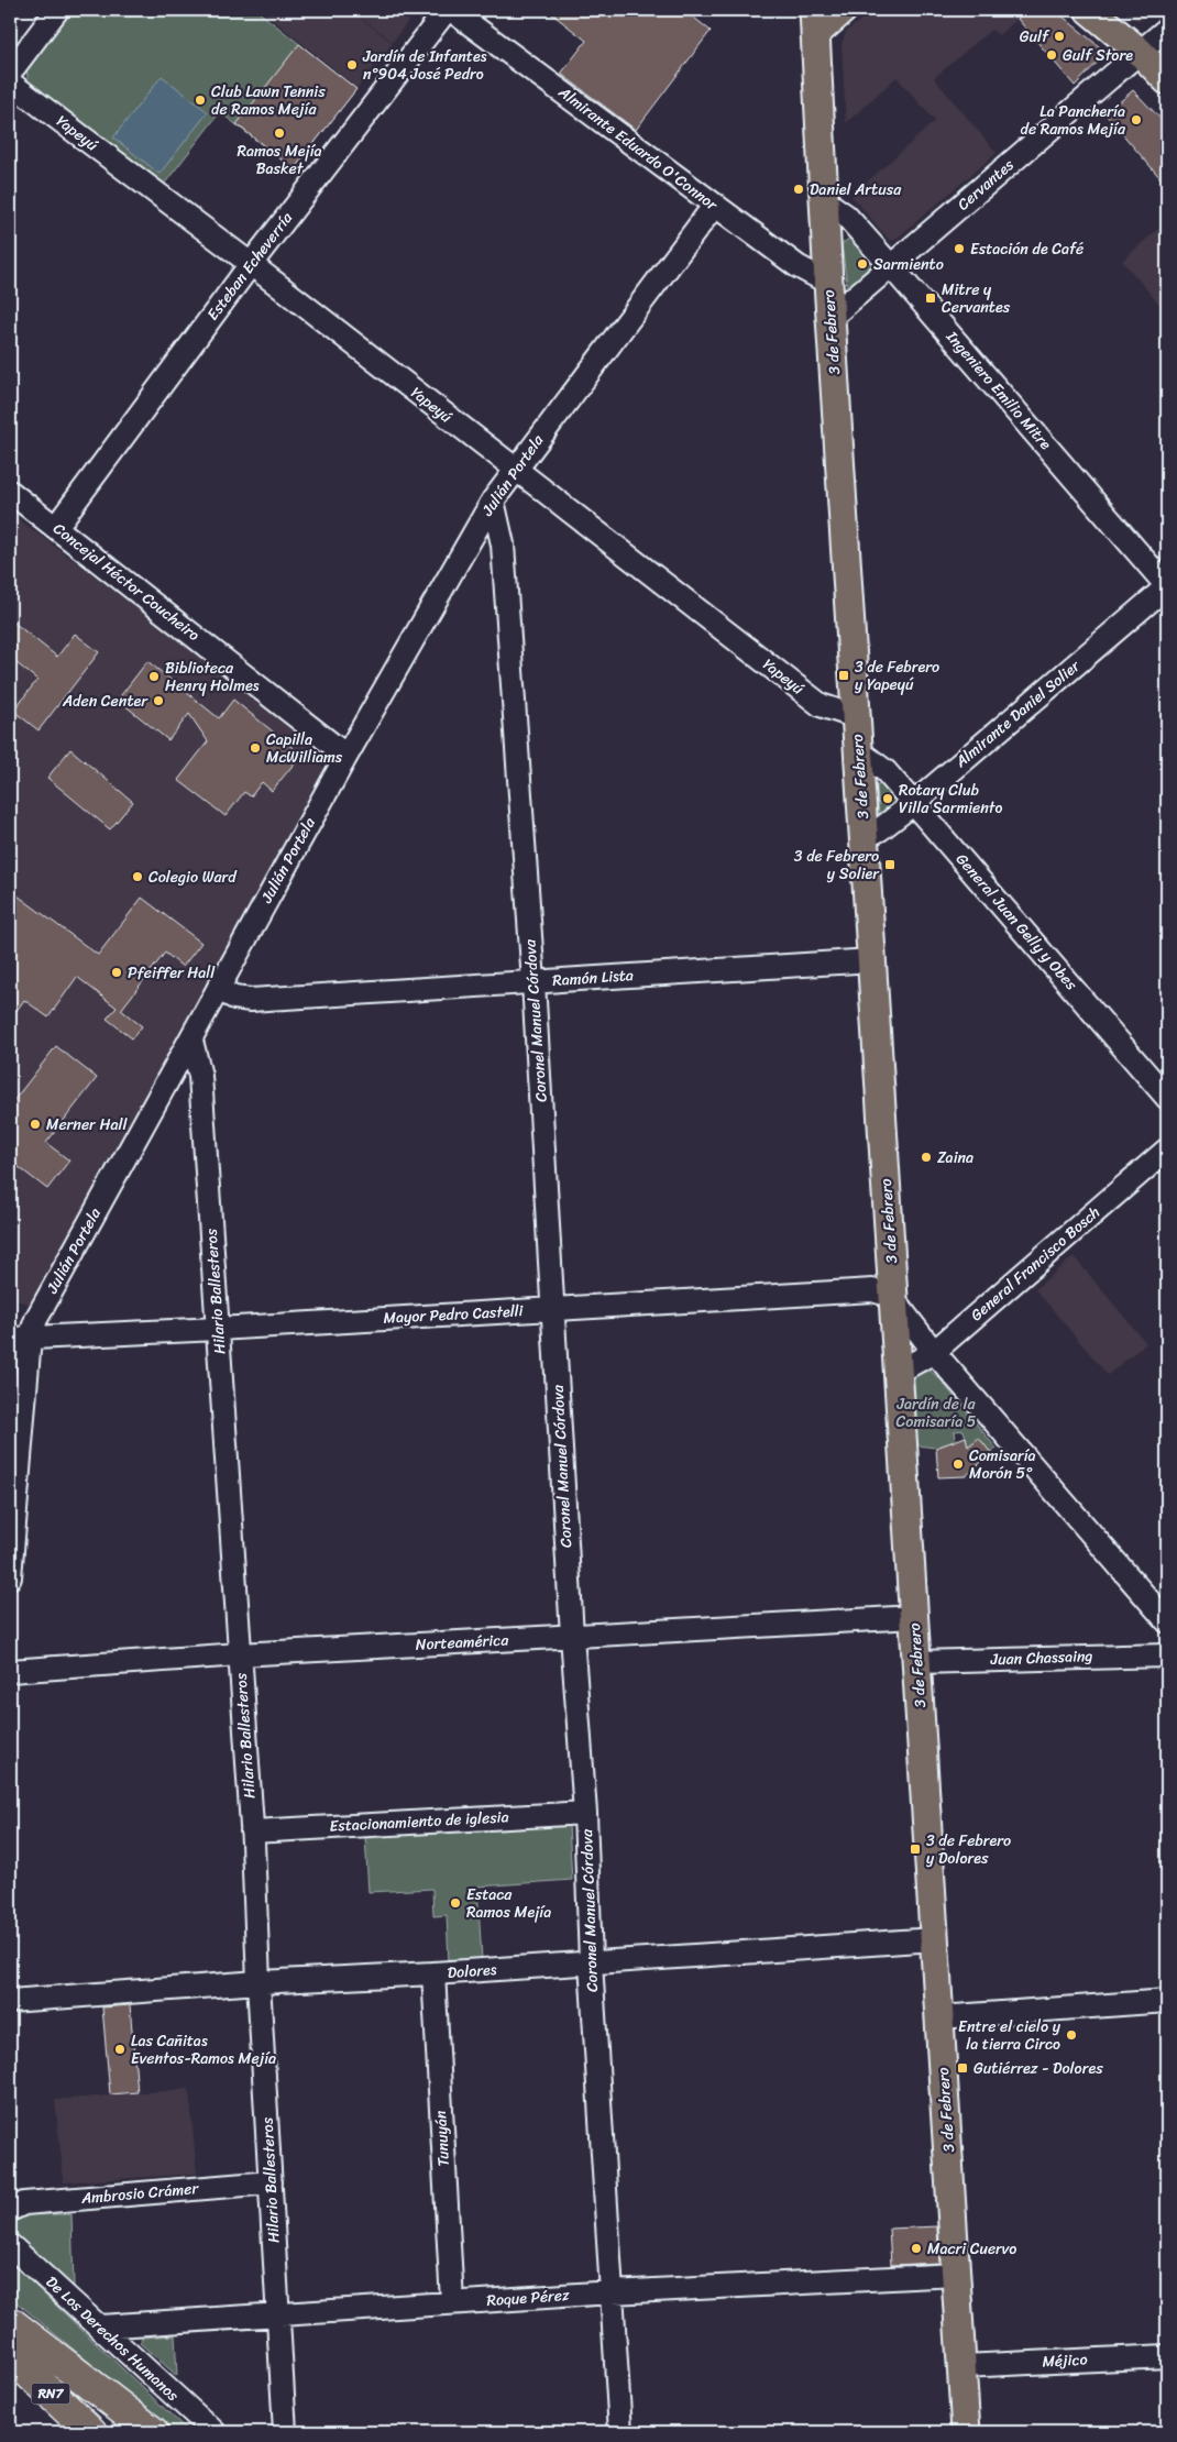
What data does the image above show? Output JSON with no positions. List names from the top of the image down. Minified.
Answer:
{"streets":{"highway":["RN7"],"main road":["3 de Febrero"],"street":["Yapeyú","Almirante Eduardo O'Connor","Cervantes","Esteban Echeverría","Ingeniero Emilio Mitre","Julián Portela","Concejal Héctor Coucheiro","Almirante Daniel Solier","General Juan Gelly y Obes","Ramón Lista","Coronel Manuel Córdova","General Francisco Bosch","Hilario Ballesteros","Mayor Pedro Castelli","Norteamérica","Juan Chassaing","Estacionamiento de iglesia","Dolores","Tunuyán","Ambrosio Crámer","Roque Pérez","De Los Derechos Humanos","Méjico"]},"crossings":[["Yapeyú","Esteban Echeverría"],["Yapeyú","3 de Febrero"],["Yapeyú","Julián Portela"],["Almirante Eduardo O'Connor","Esteban Echeverría"],["Almirante Eduardo O'Connor","3 de Febrero"],["Almirante Eduardo O'Connor","Julián Portela"],["Cervantes","3 de Febrero"],["Cervantes","Ingeniero Emilio Mitre"],["Esteban Echeverría","Concejal Héctor Coucheiro"],["3 de Febrero","Ingeniero Emilio Mitre"],["3 de Febrero","Almirante Daniel Solier"],["3 de Febrero","General Juan Gelly y Obes"],["3 de Febrero","Ramón Lista"],["3 de Febrero","General Francisco Bosch"],["3 de Febrero","Mayor Pedro Castelli"],["3 de Febrero","Norteamérica"],["3 de Febrero","Juan Chassaing"],["3 de Febrero","Dolores"],["3 de Febrero","Roque Pérez"],["3 de Febrero","Méjico"],["Ingeniero Emilio Mitre","Almirante Daniel Solier"],["Julián Portela","Concejal Héctor Coucheiro"],["Julián Portela","Ramón Lista"],["Julián Portela","Coronel Manuel Córdova"],["Julián Portela","Hilario Ballesteros"],["Julián Portela","Mayor Pedro Castelli"],["Almirante Daniel Solier","General Juan Gelly y Obes"],["Ramón Lista","Coronel Manuel Córdova"],["Coronel Manuel Córdova","Mayor Pedro Castelli"],["Coronel Manuel Córdova","Norteamérica"],["Coronel Manuel Córdova","Estacionamiento de iglesia"],["Coronel Manuel Córdova","Dolores"],["Coronel Manuel Córdova","Roque Pérez"],["Hilario Ballesteros","Mayor Pedro Castelli"],["Hilario Ballesteros","Norteamérica"],["Hilario Ballesteros","Estacionamiento de iglesia"],["Hilario Ballesteros","Dolores"],["Hilario Ballesteros","Ambrosio Crámer"],["Hilario Ballesteros","Roque Pérez"],["Dolores","Tunuyán"],["Tunuyán","Roque Pérez"],["Roque Pérez","De Los Derechos Humanos"]],"parks":["Jardín de la Comisaría 5"],"places":{"other":["Gulf","Gulf Store","Jardín de Infantes n°904 José Pedro","Club Lawn Tennis de Ramos Mejía","La Panchería de Ramos Mejía","Ramos Mejía Basket","Daniel Artusa","Estación de Café","Sarmiento","Biblioteca Henry Holmes","Aden Center","Capilla McWilliams","Rotary Club Villa Sarmiento","Colegio Ward","Pfeiffer Hall","Merner Hall","Zaina","Comisaría Morón 5°","Estaca Ramos Mejía","Entre el cielo y la tierra Circo","Las Cañitas Eventos-Ramos Mejía","Macri Cuervo"],"transit":["Mitre y Cervantes","3 de Febrero y Yapeyú","3 de Febrero y Solier","3 de Febrero y Dolores","Gutiérrez - Dolores"]}}
